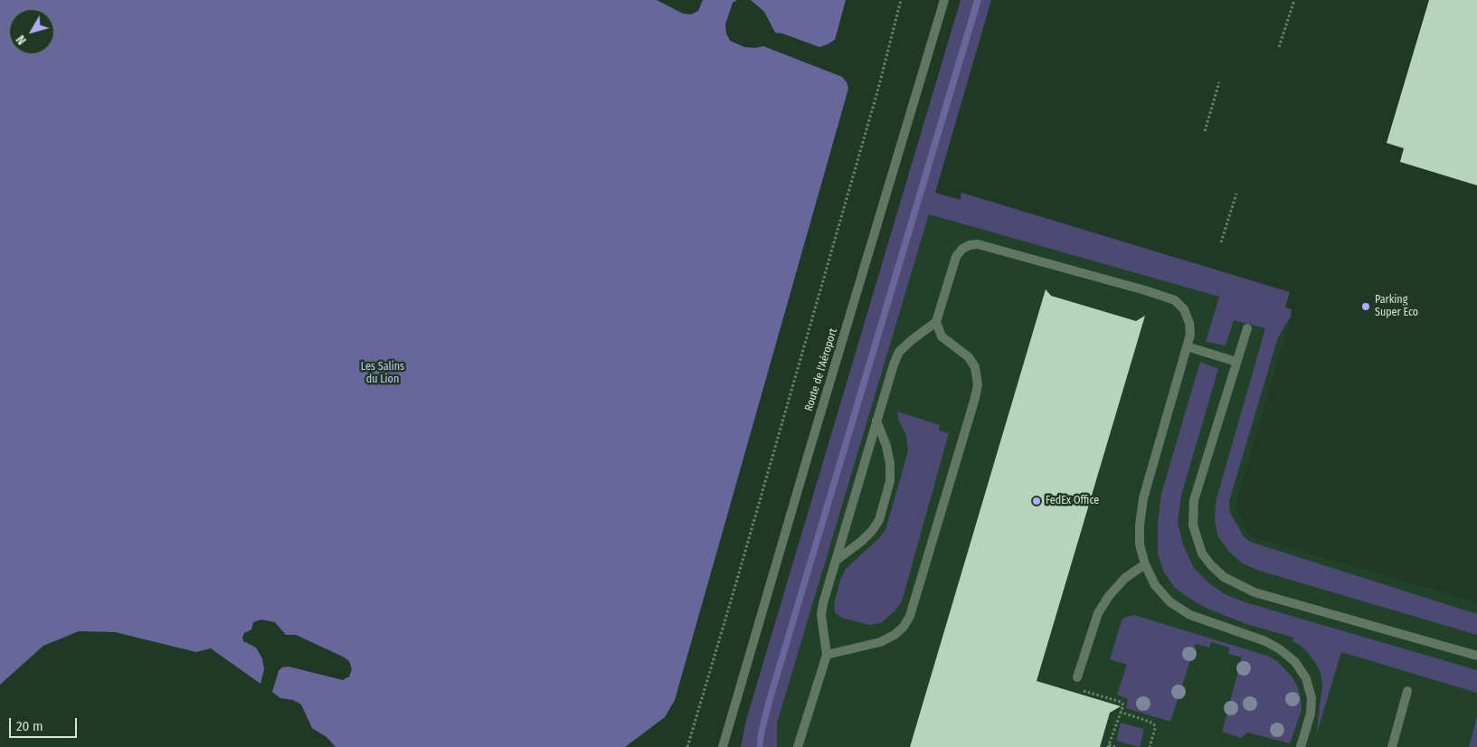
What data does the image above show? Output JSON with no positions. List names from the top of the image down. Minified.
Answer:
{"streets":{"street":["Route de l'Aéroport"]},"parks":["Les Salins du Lion"],"places":["Parking Super Eco","FedEx Office"],"scale_bar":"20 m","north":"bottom left"}
